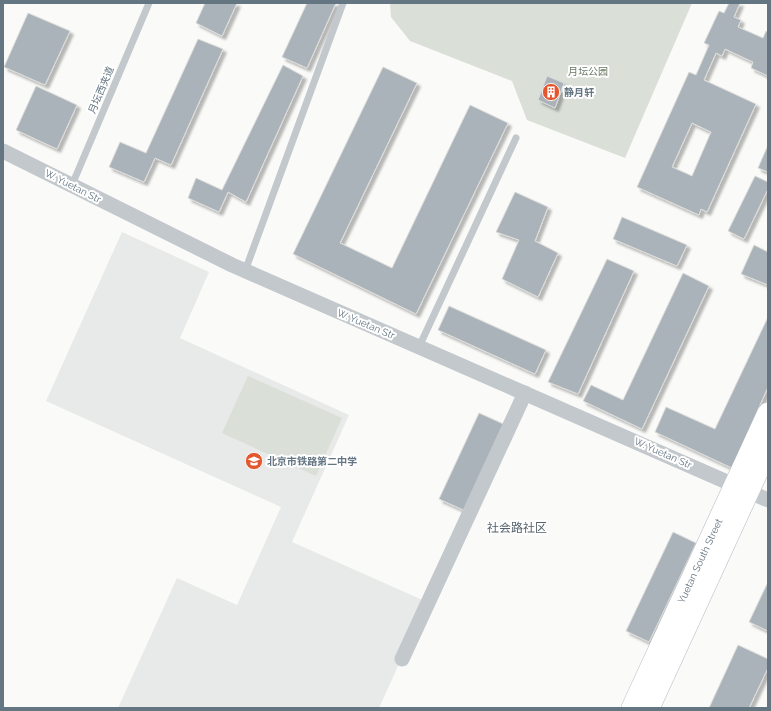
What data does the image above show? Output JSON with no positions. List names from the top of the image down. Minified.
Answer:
{"streets":{"main road":["Yuetan South Street"],"street":["W. Yuetan Str"],"lane":["月坛西夹道"]},"crossings":[["月坛西夹道","W. Yuetan Str"],["W. Yuetan Str","Yuetan South Street"]],"districts":["社会路社区"],"parks":["月坛公园"],"places":{"building":["静月轩"],"school or university":["北京市铁路第二中学"]}}
